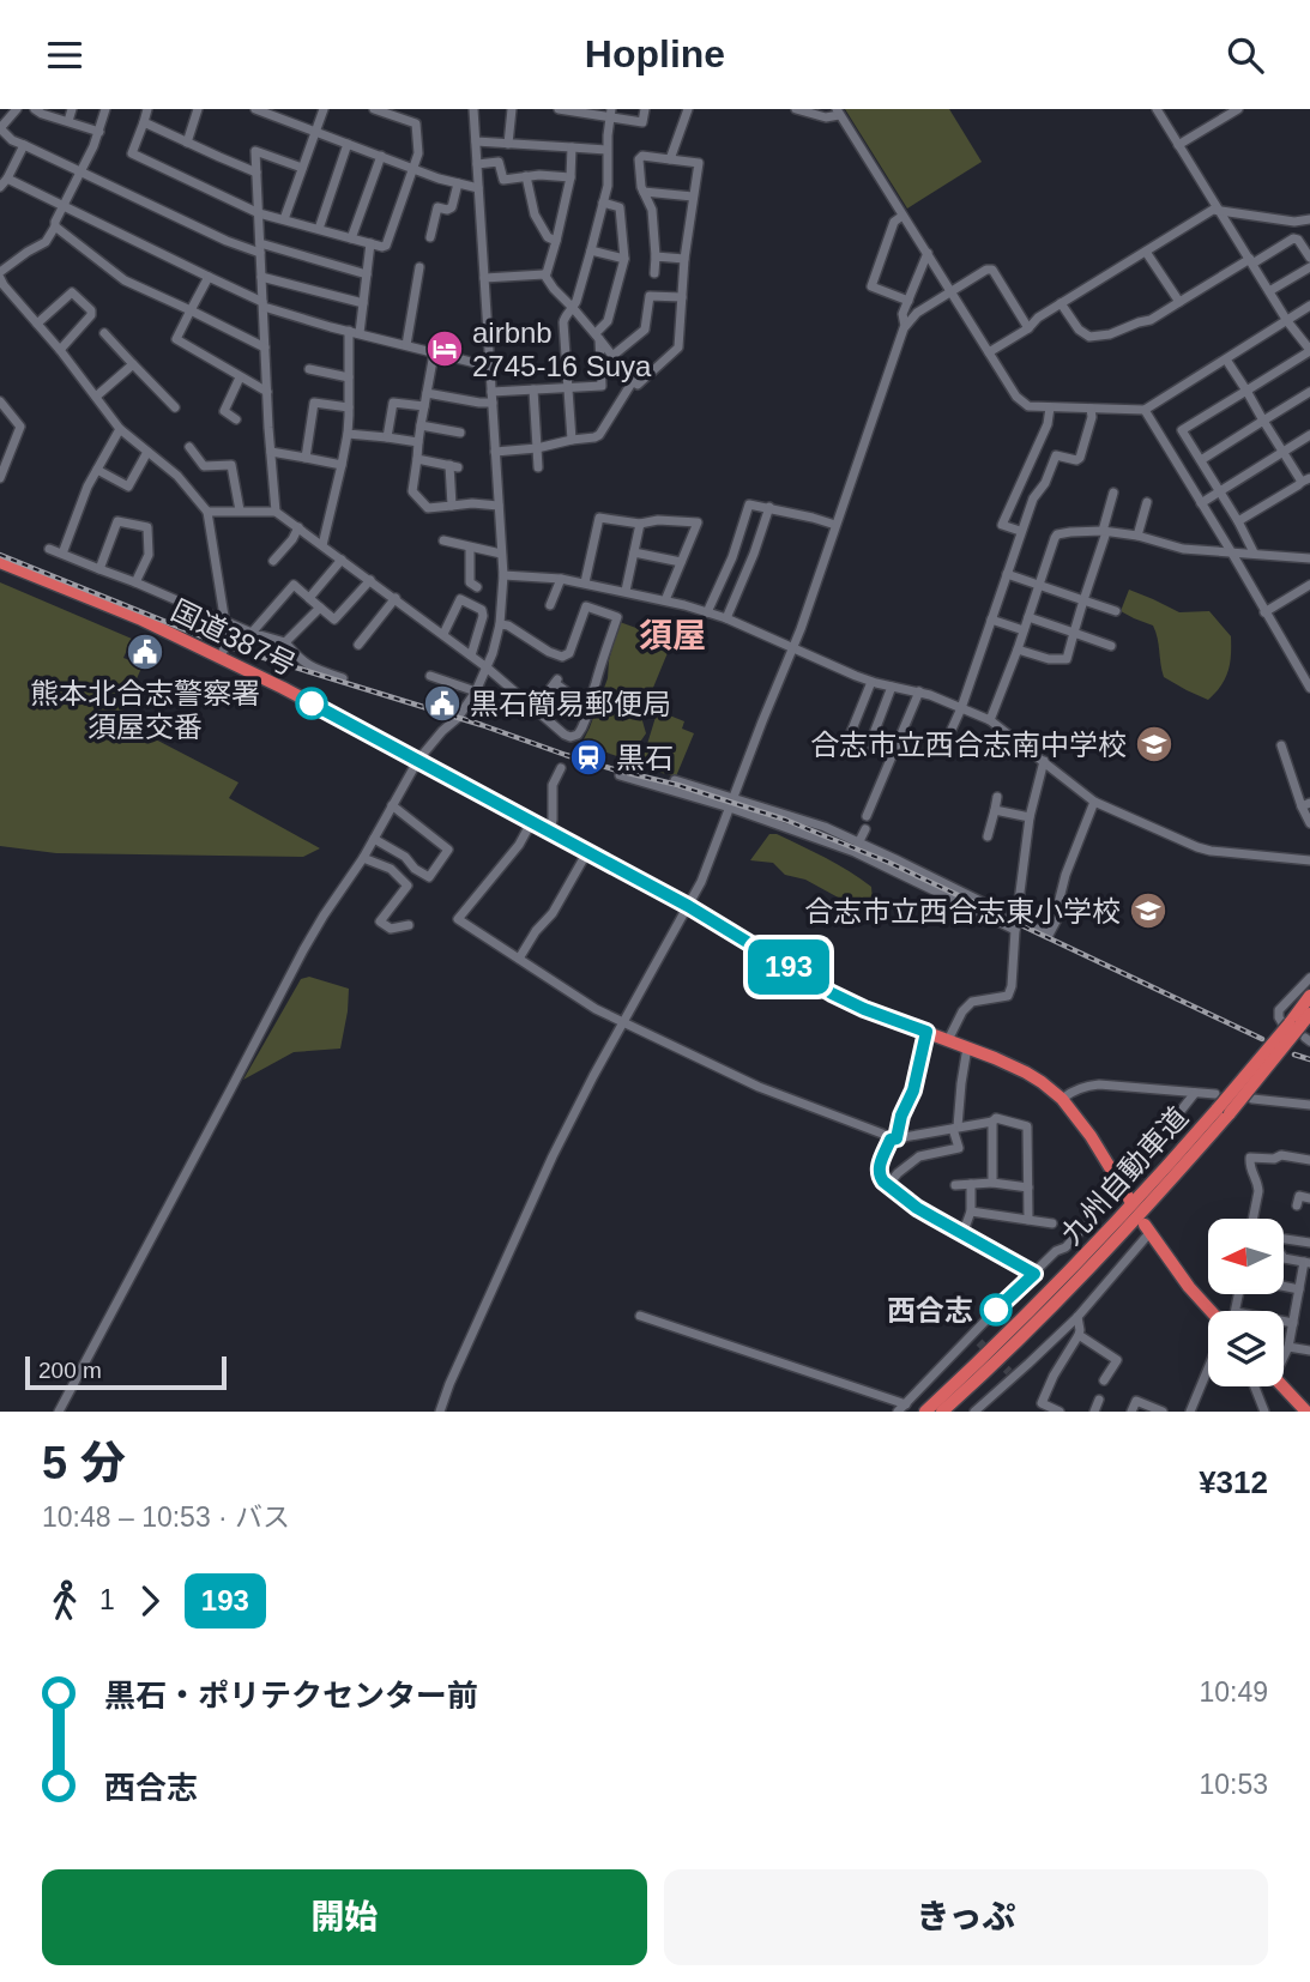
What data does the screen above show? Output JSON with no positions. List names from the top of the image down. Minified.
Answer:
{"streets":{"highway":["国道387号","九州自動車道"]},"districts":["須屋"],"places":{"hotel":["airbnb 2745-16 Suya"],"public building":["熊本北合志警察署 須屋交番","黒石簡易郵便局"],"school or university":["合志市立西合志南中学校","合志市立西合志東小学校"],"station":["黒石"],"other":["西合志"]},"lines":["bus line 193"],"scale_bar":"200 m","north":"left","page":{"header":"Hopline","on_map":"193","scale":"200 m","heading":["5 分","10:48 – 10:53 · バス","¥312"],"legs":["1","193"],"list":[{"name":"黒石・ポリテクセンター前","value":"10:49"},{"name":"西合志","value":"10:53"}],"buttons":["開始","きっぷ"]}}
